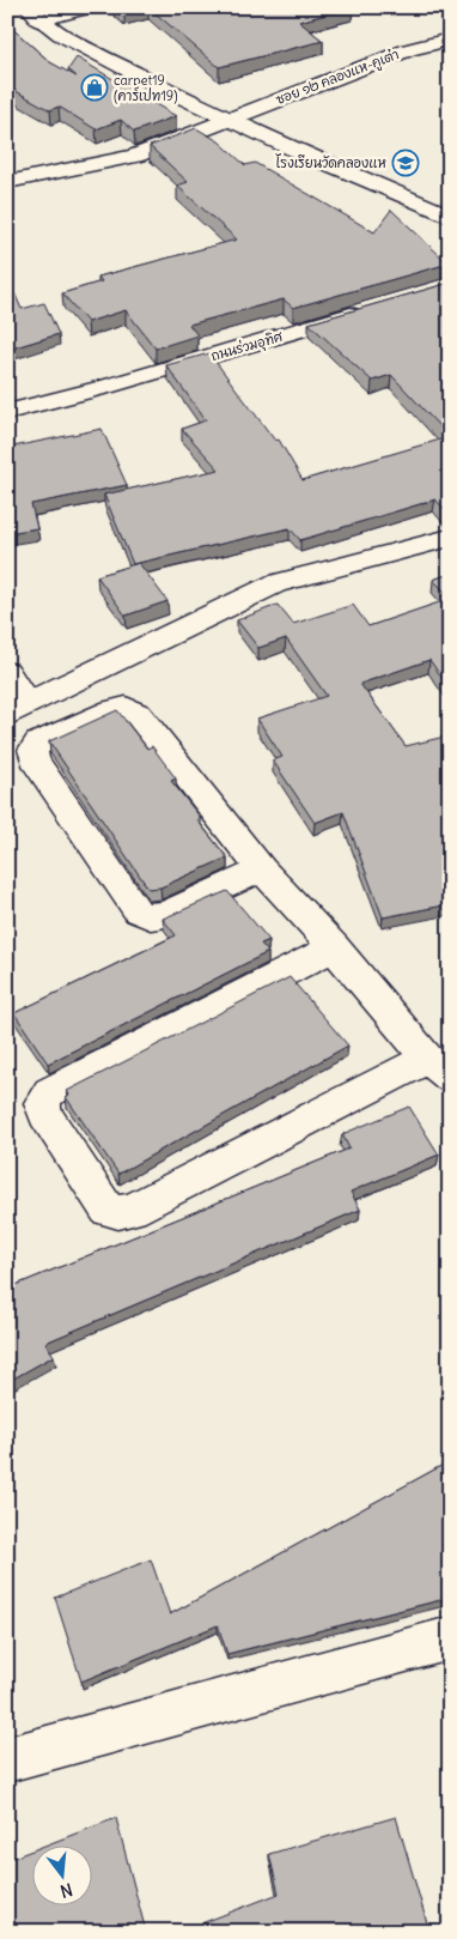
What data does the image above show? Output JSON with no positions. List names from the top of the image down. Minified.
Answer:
{"streets":{"street":["ซอย ๑๒ คลองแห-คูเต่า","ถนนร่วมอุทิศ"]},"places":{"shop":["carpet19 (คาร์เปท19)"],"school or university":["โรงเรียนวัดคลองแห"]},"north":"bottom"}
